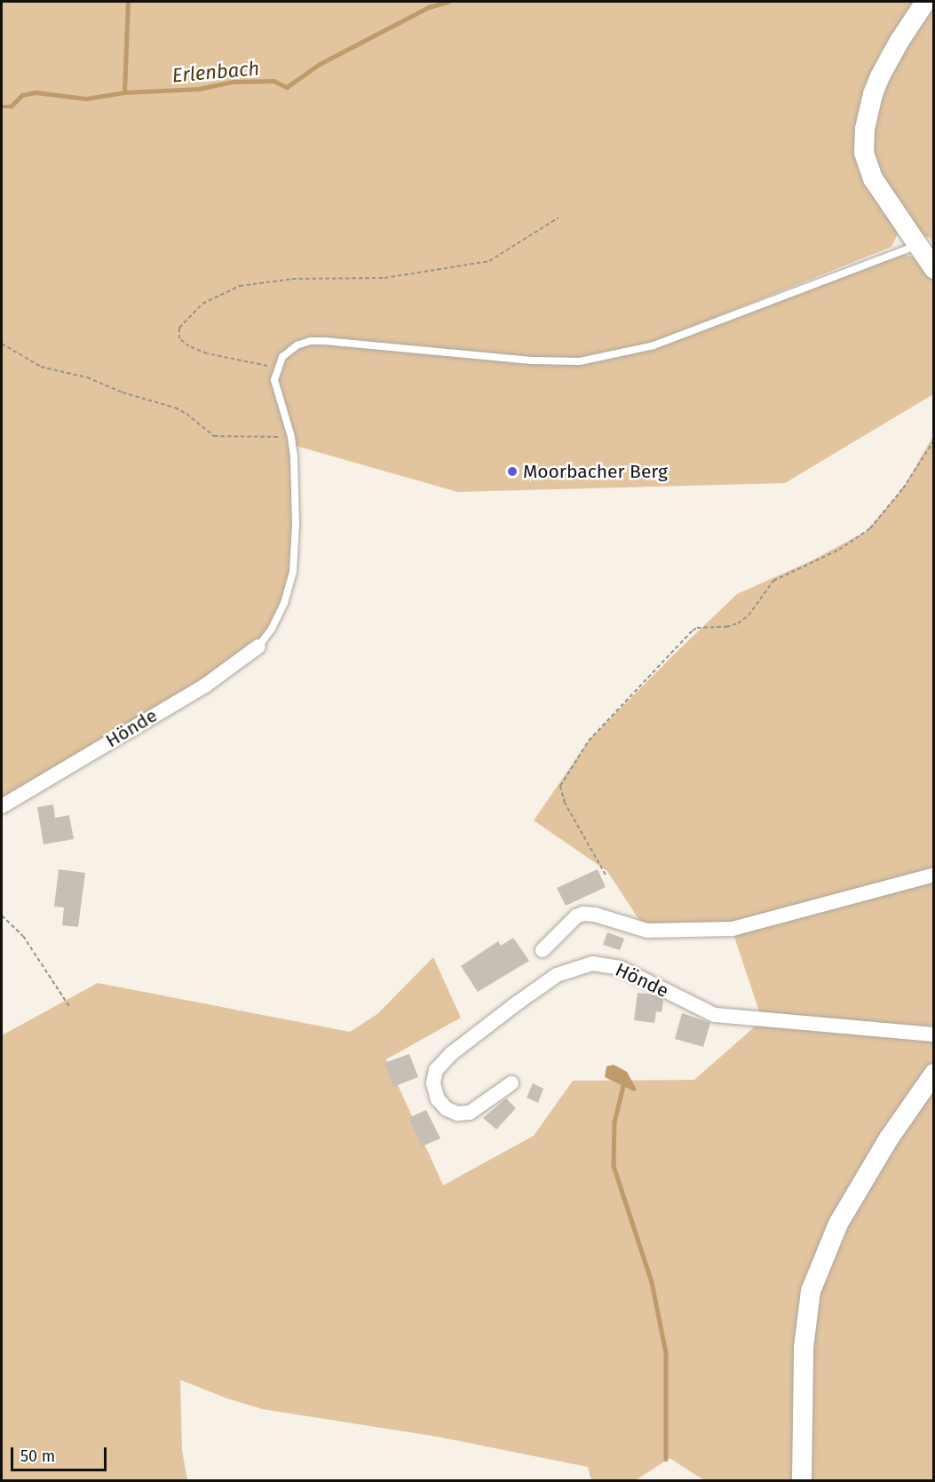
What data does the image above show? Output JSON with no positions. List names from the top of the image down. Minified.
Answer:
{"streets":{"street":["Hönde"]},"water":["Erlenbach"],"places":["Moorbacher Berg"],"scale_bar":"50 m"}
